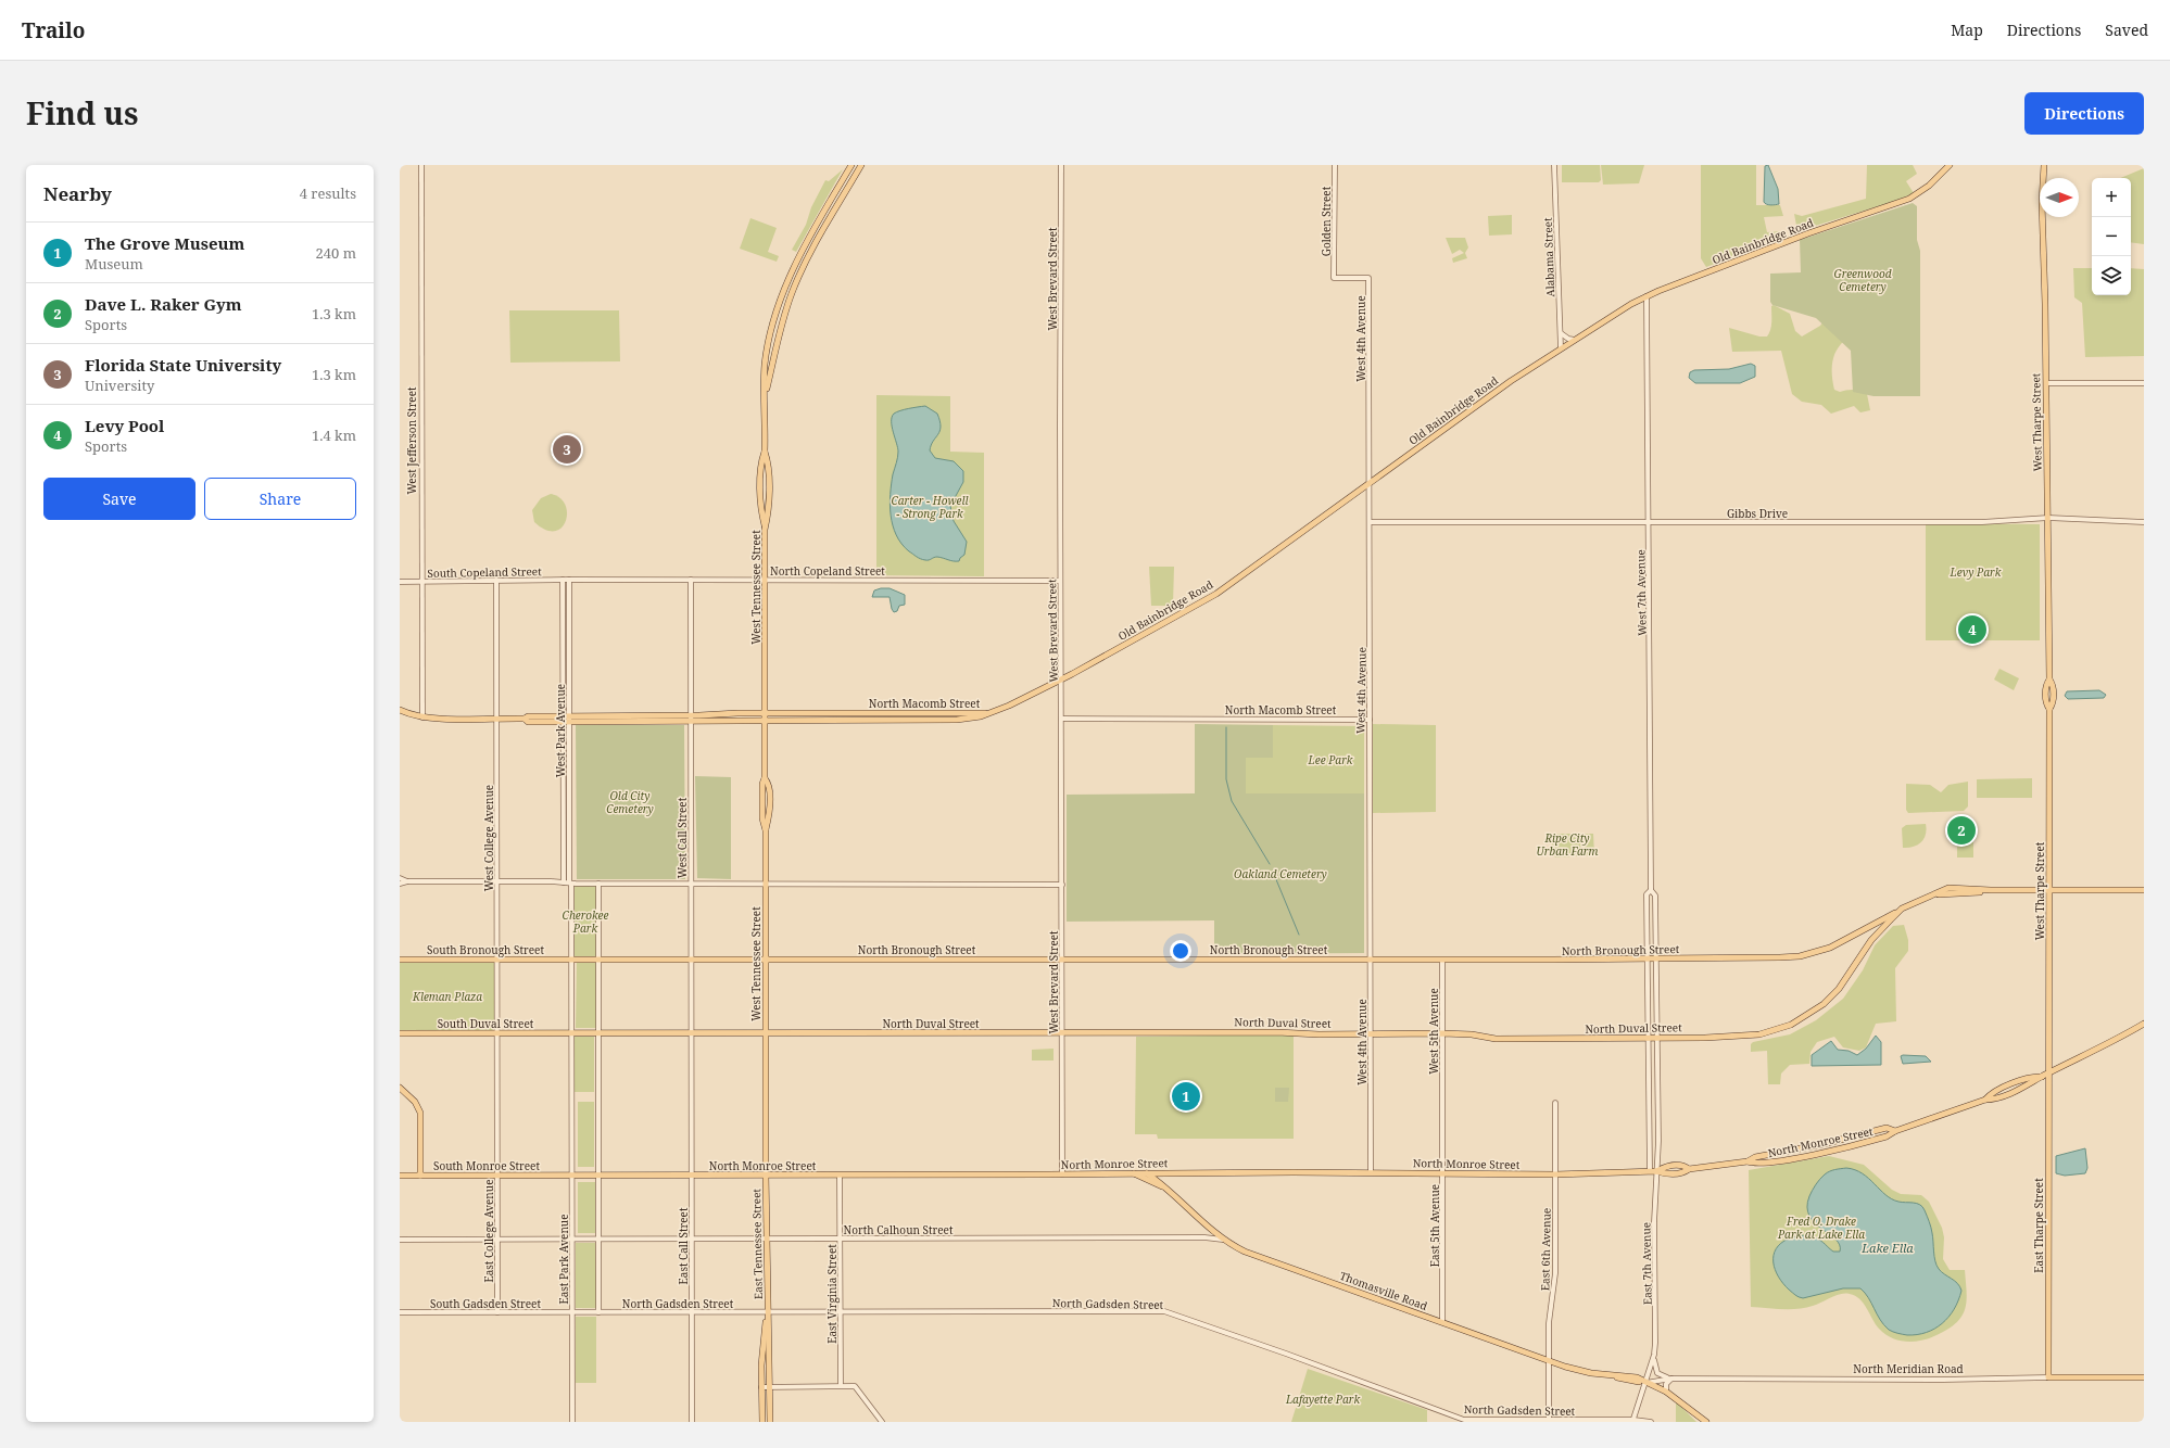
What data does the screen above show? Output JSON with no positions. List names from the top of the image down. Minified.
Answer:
{"streets":{"main road":["Old Bainbridge Road","West Tharpe Street","West Tennessee Street","North Macomb Street","South Bronough Street","North Bronough Street","North Duval Street","South Duval Street","North Monroe Street","South Monroe Street","East Tharpe Street","East Tennessee Street","Thomasville Road","North Meridian Road"],"street":["Golden Street","Alabama Street","West Brevard Street","West 4th Avenue","West Jefferson Street","Gibbs Drive","North Copeland Street","South Copeland Street","West 7th Avenue","West Park Avenue","West College Avenue","West Call Street","West 5th Avenue","East 5th Avenue","North Calhoun Street","East College Avenue","East Call Street","East 6th Avenue","East Park Avenue","East 7th Avenue","East Virginia Street","South Gadsden Street","North Gadsden Street"]},"crossings":[["Golden Street","West 4th Avenue"],["Old Bainbridge Road","Alabama Street"],["Old Bainbridge Road","West Brevard Street"],["Old Bainbridge Road","West 4th Avenue"],["Old Bainbridge Road","West 7th Avenue"],["Old Bainbridge Road","North Macomb Street"],["West Brevard Street","North Copeland Street"],["West Brevard Street","North Macomb Street"],["West Brevard Street","North Bronough Street"],["West Brevard Street","North Duval Street"],["West Brevard Street","North Monroe Street"],["West 4th Avenue","Gibbs Drive"],["West 4th Avenue","North Macomb Street"],["West 4th Avenue","North Bronough Street"],["West 4th Avenue","North Duval Street"],["West 4th Avenue","North Monroe Street"],["West Tharpe Street","Gibbs Drive"],["West Tharpe Street","North Duval Street"],["West Tharpe Street","North Monroe Street"],["West Tharpe Street","East Tharpe Street"],["West Jefferson Street","South Copeland Street"],["West Jefferson Street","North Macomb Street"],["Gibbs Drive","West 7th Avenue"],["North Copeland Street","South Copeland Street"],["North Copeland Street","West Tennessee Street"],["North Copeland Street","West Park Avenue"],["North Copeland Street","West Call Street"],["South Copeland Street","West Park Avenue"],["South Copeland Street","West College Avenue"],["West Tennessee Street","North Macomb Street"],["West Tennessee Street","North Bronough Street"],["West Tennessee Street","North Duval Street"],["West Tennessee Street","East Tennessee Street"],["West 7th Avenue","North Bronough Street"],["West 7th Avenue","North Duval Street"],["West 7th Avenue","East 7th Avenue"],["North Macomb Street","West Park Avenue"],["North Macomb Street","West College Avenue"],["North Macomb Street","West Call Street"],["West Park Avenue","South Bronough Street"],["West Park Avenue","North Bronough Street"],["West Park Avenue","North Duval Street"],["West Park Avenue","South Duval Street"],["West Park Avenue","East Park Avenue"],["West College Avenue","South Bronough Street"],["West College Avenue","South Duval Street"],["West College Avenue","East College Avenue"],["West Call Street","North Bronough Street"],["West Call Street","North Duval Street"],["West Call Street","East Call Street"],["South Bronough Street","North Bronough Street"],["North Bronough Street","North Duval Street"],["North Bronough Street","West 5th Avenue"],["North Duval Street","South Duval Street"],["North Duval Street","West 5th Avenue"],["West 5th Avenue","East 5th Avenue"],["North Monroe Street","South Monroe Street"],["North Monroe Street","East 5th Avenue"],["North Monroe Street","East Tharpe Street"],["North Monroe Street","East Tennessee Street"],["North Monroe Street","East Call Street"],["North Monroe Street","East 6th Avenue"],["North Monroe Street","East Park Avenue"],["North Monroe Street","East 7th Avenue"],["North Monroe Street","Thomasville Road"],["North Monroe Street","East Virginia Street"],["South Monroe Street","East College Avenue"],["South Monroe Street","East Park Avenue"],["East 5th Avenue","Thomasville Road"],["East Tharpe Street","North Meridian Road"],["North Calhoun Street","East College Avenue"],["North Calhoun Street","East Tennessee Street"],["North Calhoun Street","East Call Street"],["North Calhoun Street","East Park Avenue"],["North Calhoun Street","Thomasville Road"],["North Calhoun Street","East Virginia Street"],["East College Avenue","South Gadsden Street"],["East Tennessee Street","North Gadsden Street"],["East Call Street","North Gadsden Street"],["East 6th Avenue","Thomasville Road"],["East 6th Avenue","North Gadsden Street"],["East Park Avenue","South Gadsden Street"],["East Park Avenue","North Gadsden Street"],["East 7th Avenue","Thomasville Road"],["East 7th Avenue","North Gadsden Street"],["East 7th Avenue","North Meridian Road"],["Thomasville Road","North Meridian Road"],["East Virginia Street","North Gadsden Street"],["South Gadsden Street","North Gadsden Street"]],"water":["Lake Ella"],"parks":["Greenwood Cemetery","Carter - Howell - Strong Park","Levy Park","Lee Park","Old City Cemetery","Ripe City Urban Farm","Oakland Cemetery","Cherokee Park","Kleman Plaza","Fred O. Drake Park at Lake Ella","Lafayette Park"],"north":"right","page":{"header":"Trailo","nav":["Map","Directions","Saved"],"title":"Find us","buttons":["Directions",["Save","Share"]],"heading":["Nearby","4 results"],"map_buttons":["+","−"],"list":[{"mark":"1","name":"The Grove Museum","note":"Museum","value":"240 m"},{"mark":"2","name":"Dave L. Raker Gym","note":"Sports","value":"1.3 km"},{"mark":"3","name":"Florida State University","note":"University","value":"1.3 km"},{"mark":"4","name":"Levy Pool","note":"Sports","value":"1.4 km"}],"pins":["3","4","2","1"]}}
